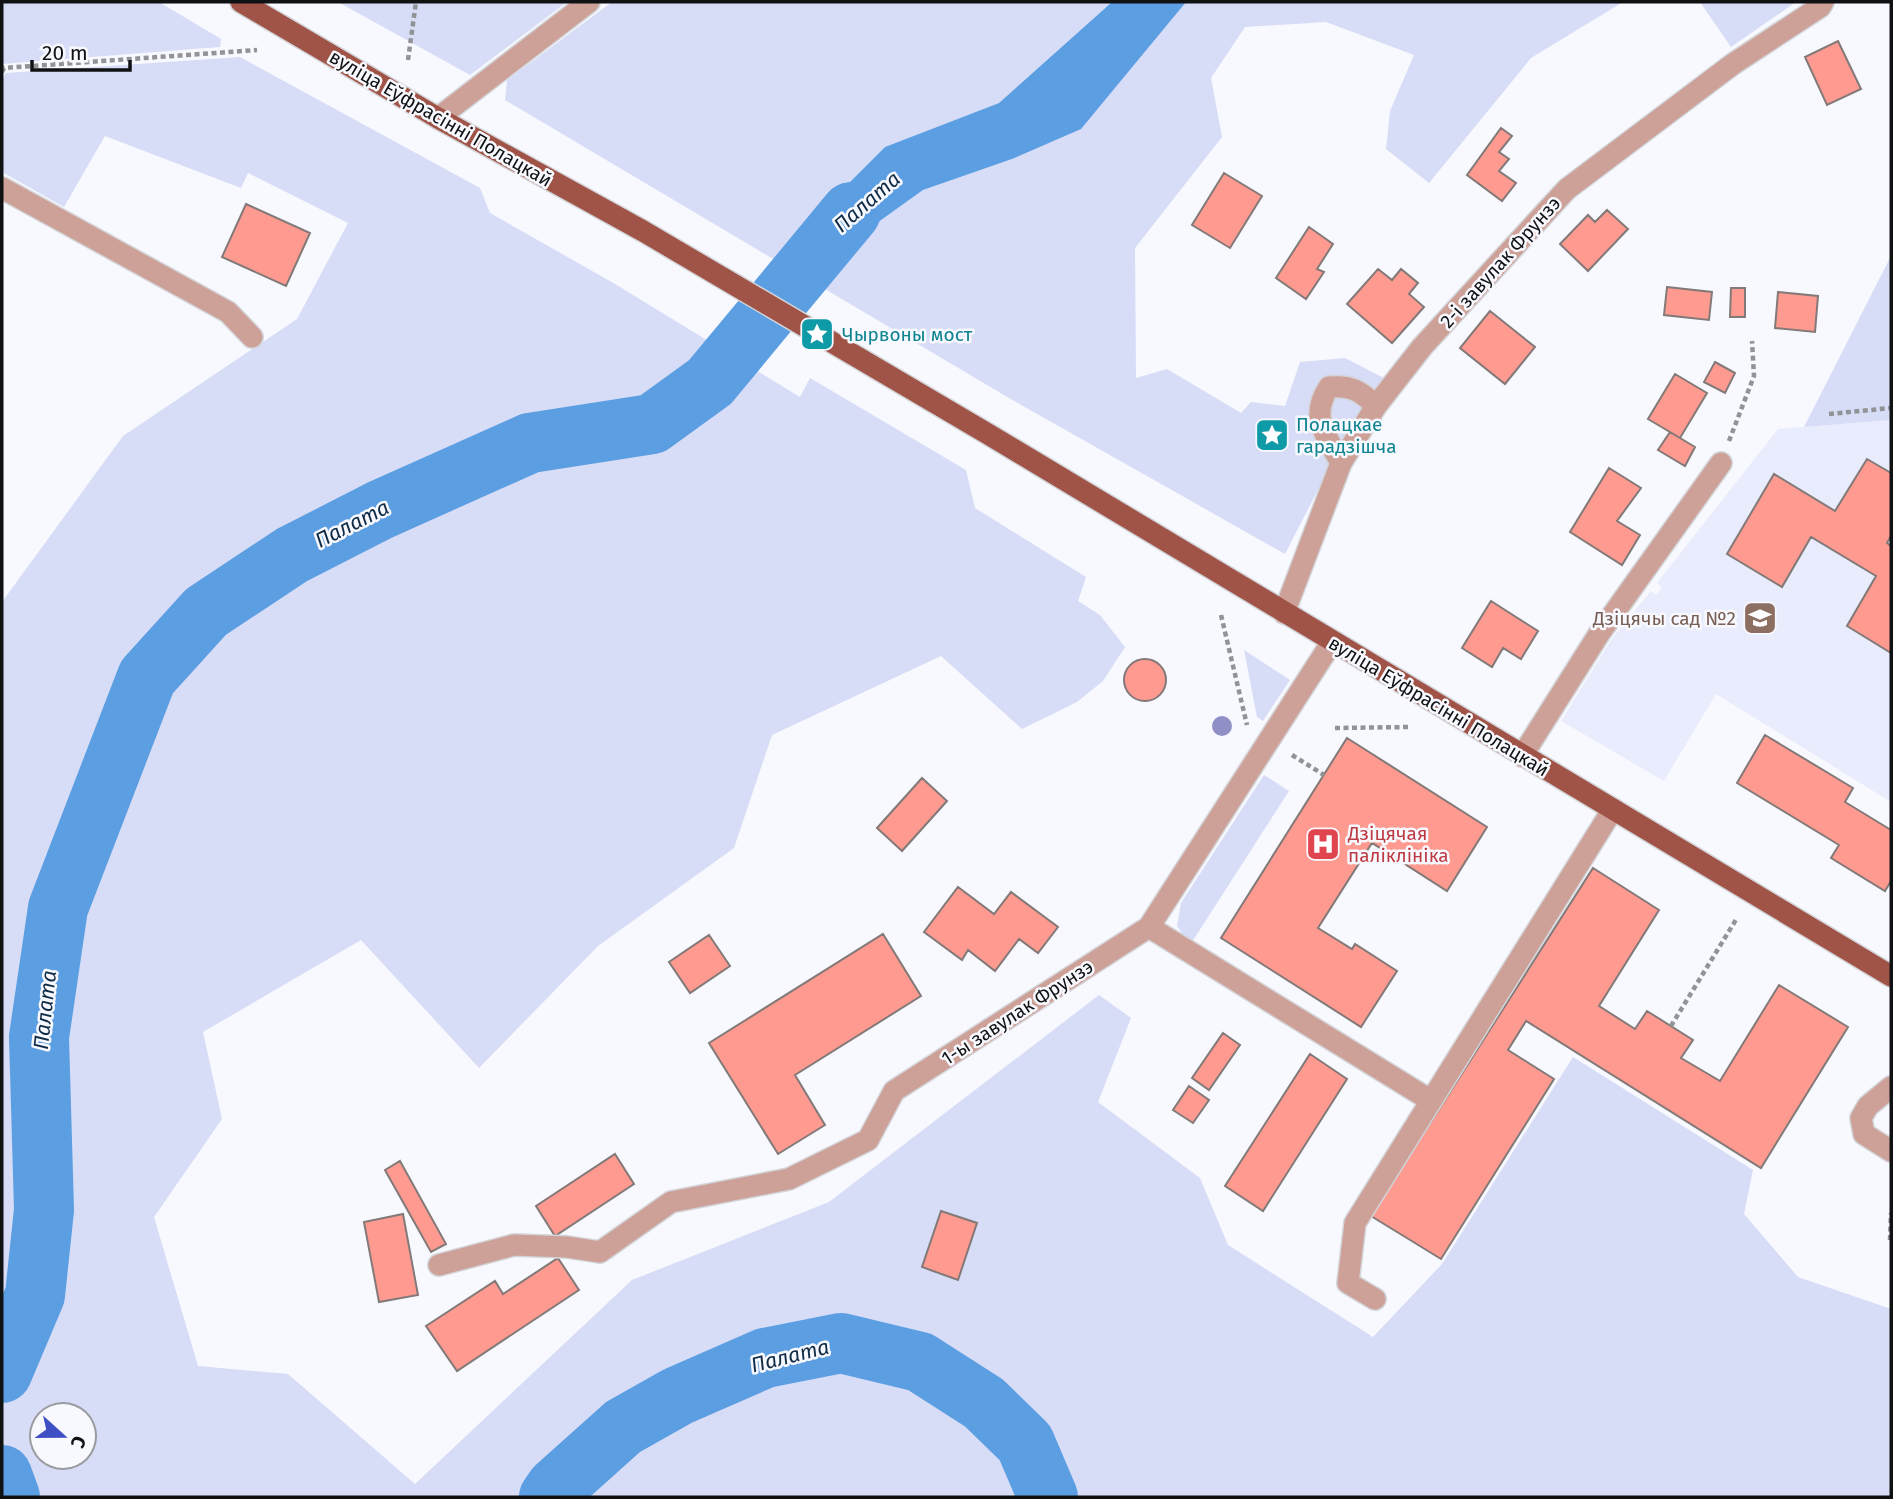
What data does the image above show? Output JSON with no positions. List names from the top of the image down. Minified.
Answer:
{"streets":{"main road":["вуліца Еўфрасінні Полацкай"],"street":["2-і завулак Фрунзэ","1-ы завулак Фрунзэ"]},"crossings":[["вуліца Еўфрасінні Полацкай","2-і завулак Фрунзэ"],["вуліца Еўфрасінні Полацкай","1-ы завулак Фрунзэ"]],"water":["Палата"],"places":{"place":["Чырвоны мост","Полацкае гарадзішча"],"school or university":["Дзіцячы сад №2"],"hospital":["Дзіцячая паліклініка"]},"scale_bar":"20 m","north":"right"}
